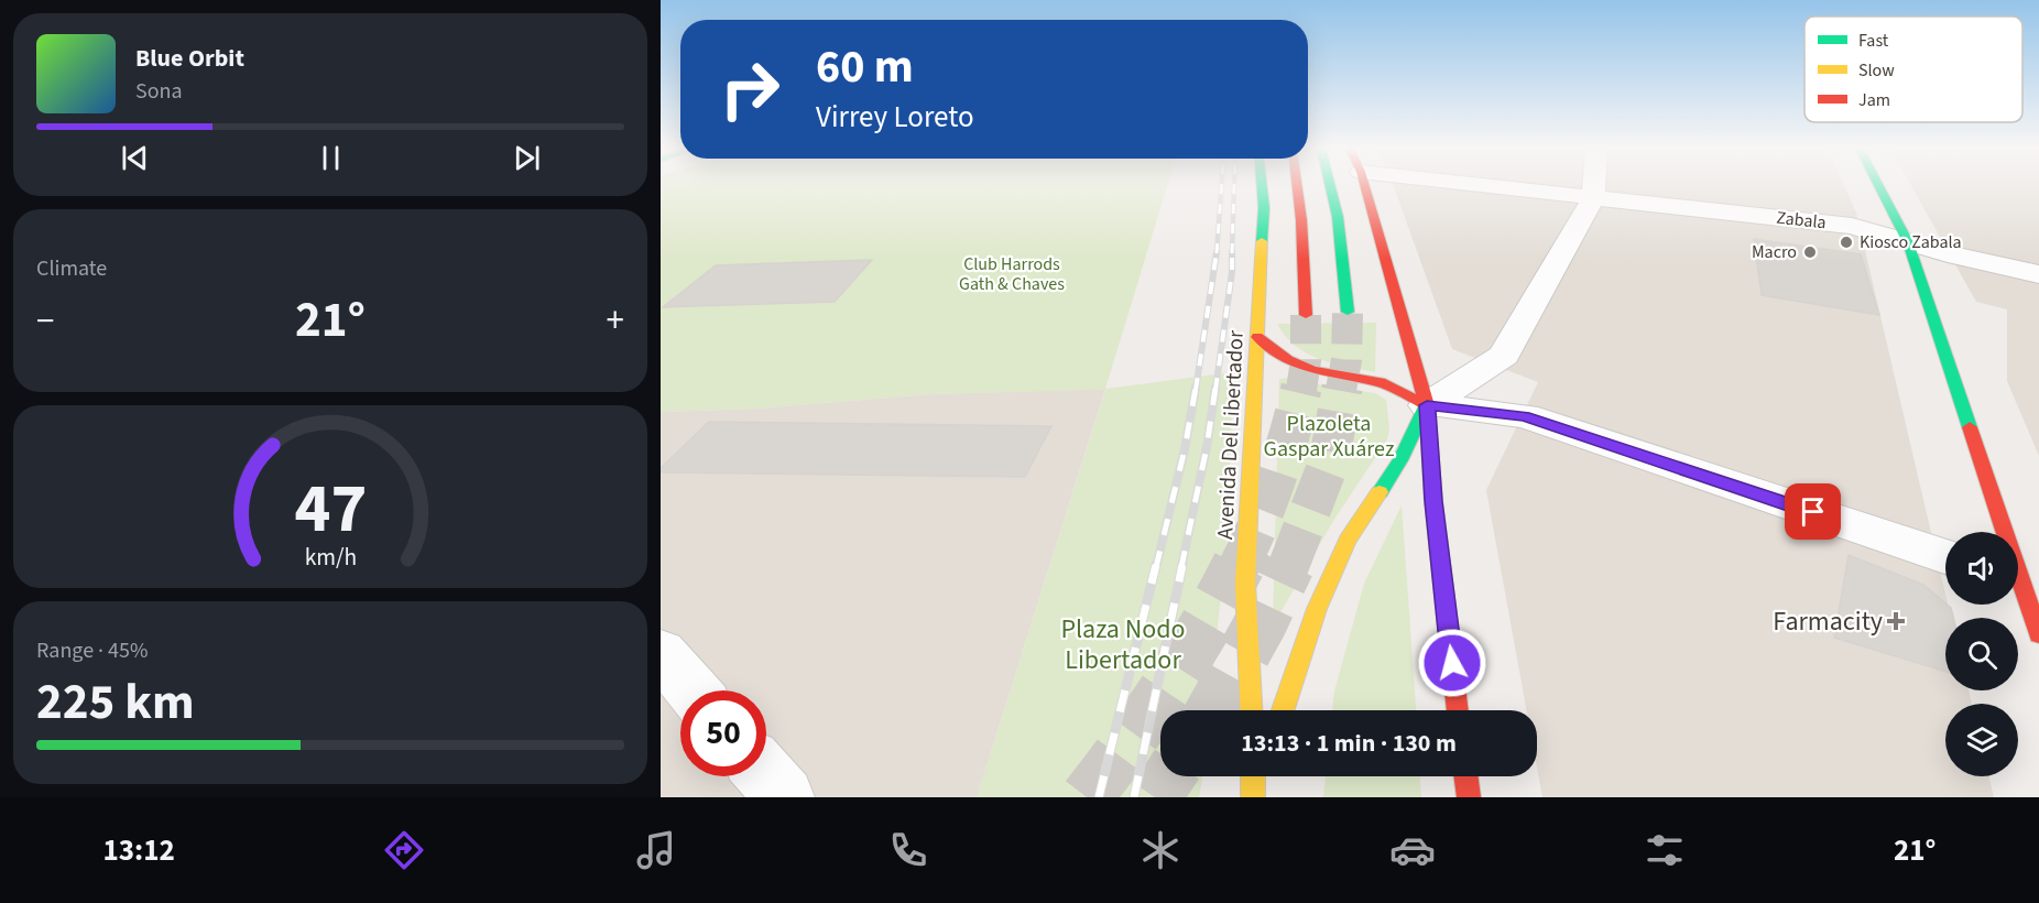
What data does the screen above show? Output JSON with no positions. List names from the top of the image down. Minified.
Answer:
{"streets":{"main road":["Avenida Del Libertador"],"street":["Zabala"]},"parks":["Club Harrods Gath & Chaves","Plazoleta Gaspar Xuárez","Plaza Nodo Libertador"],"places":{"other":["Kiosco Zabala","Macro"],"health":["Farmacity"]},"legend":["Fast","Slow","Jam"],"page":{"turn":["60 m","Virrey Loreto"],"song":["Blue Orbit","Sona"],"tile":["Climate",["Range · 45%","225 km"]],"heat":["−","21°","+"],"limit":"50","trip":"13:13 · 1 min · 130 m","tabs":["13:12","21°"],"gauge":["47","km/h"]}}
